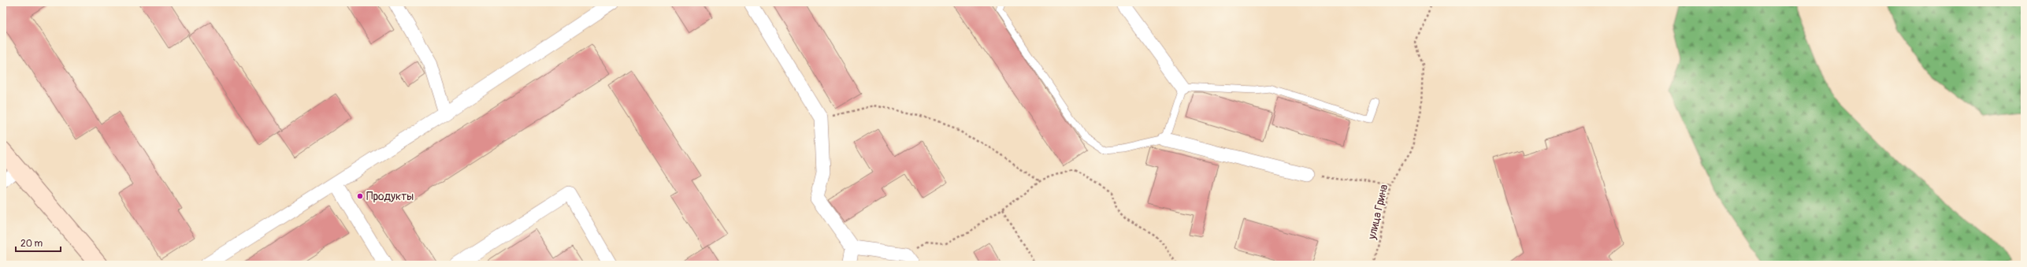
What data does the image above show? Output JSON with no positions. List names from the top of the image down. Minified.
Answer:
{"streets":{"path":["улица Грина"]},"places":["Продукты"],"scale_bar":"20 m"}
